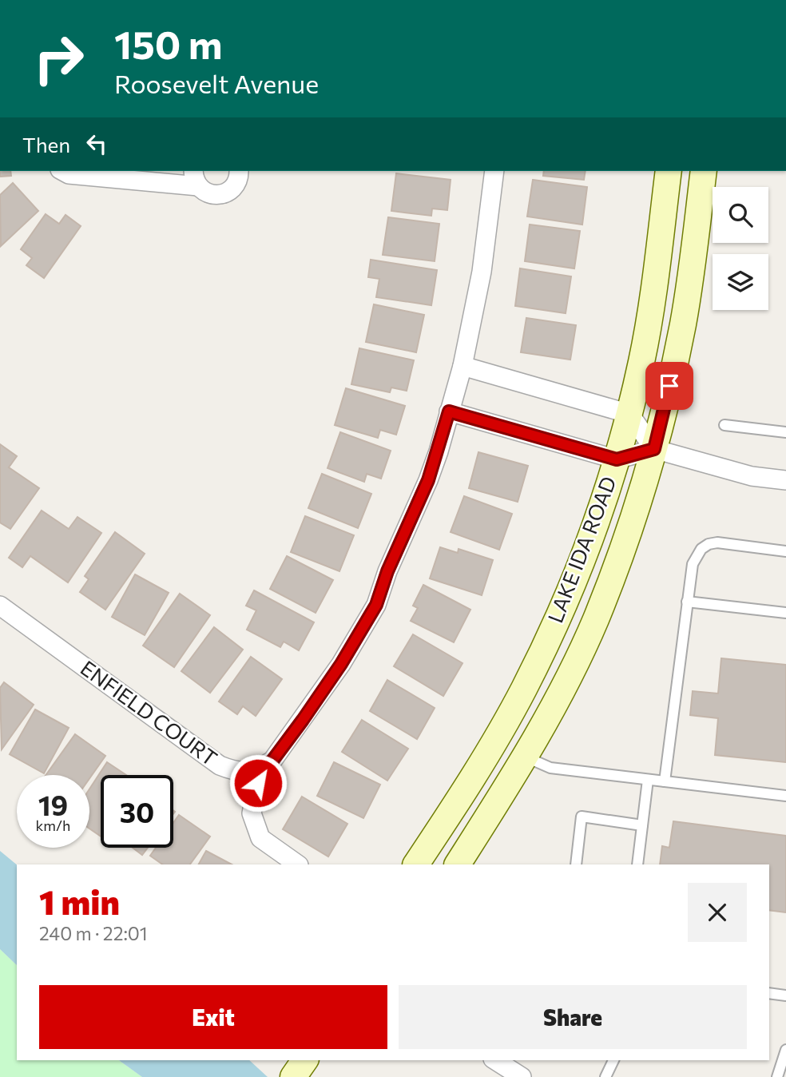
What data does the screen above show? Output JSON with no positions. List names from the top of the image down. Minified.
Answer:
{"streets":{"street":["LAKE IDA ROAD","ENFIELD COURT"]},"page":{"turn":["150 m","Roosevelt Avenue"],"then":"Then","speed":"19 km/h","limit":"30","heading":["1 min","240 m · 22:01"],"buttons":["Exit","Share"]}}
